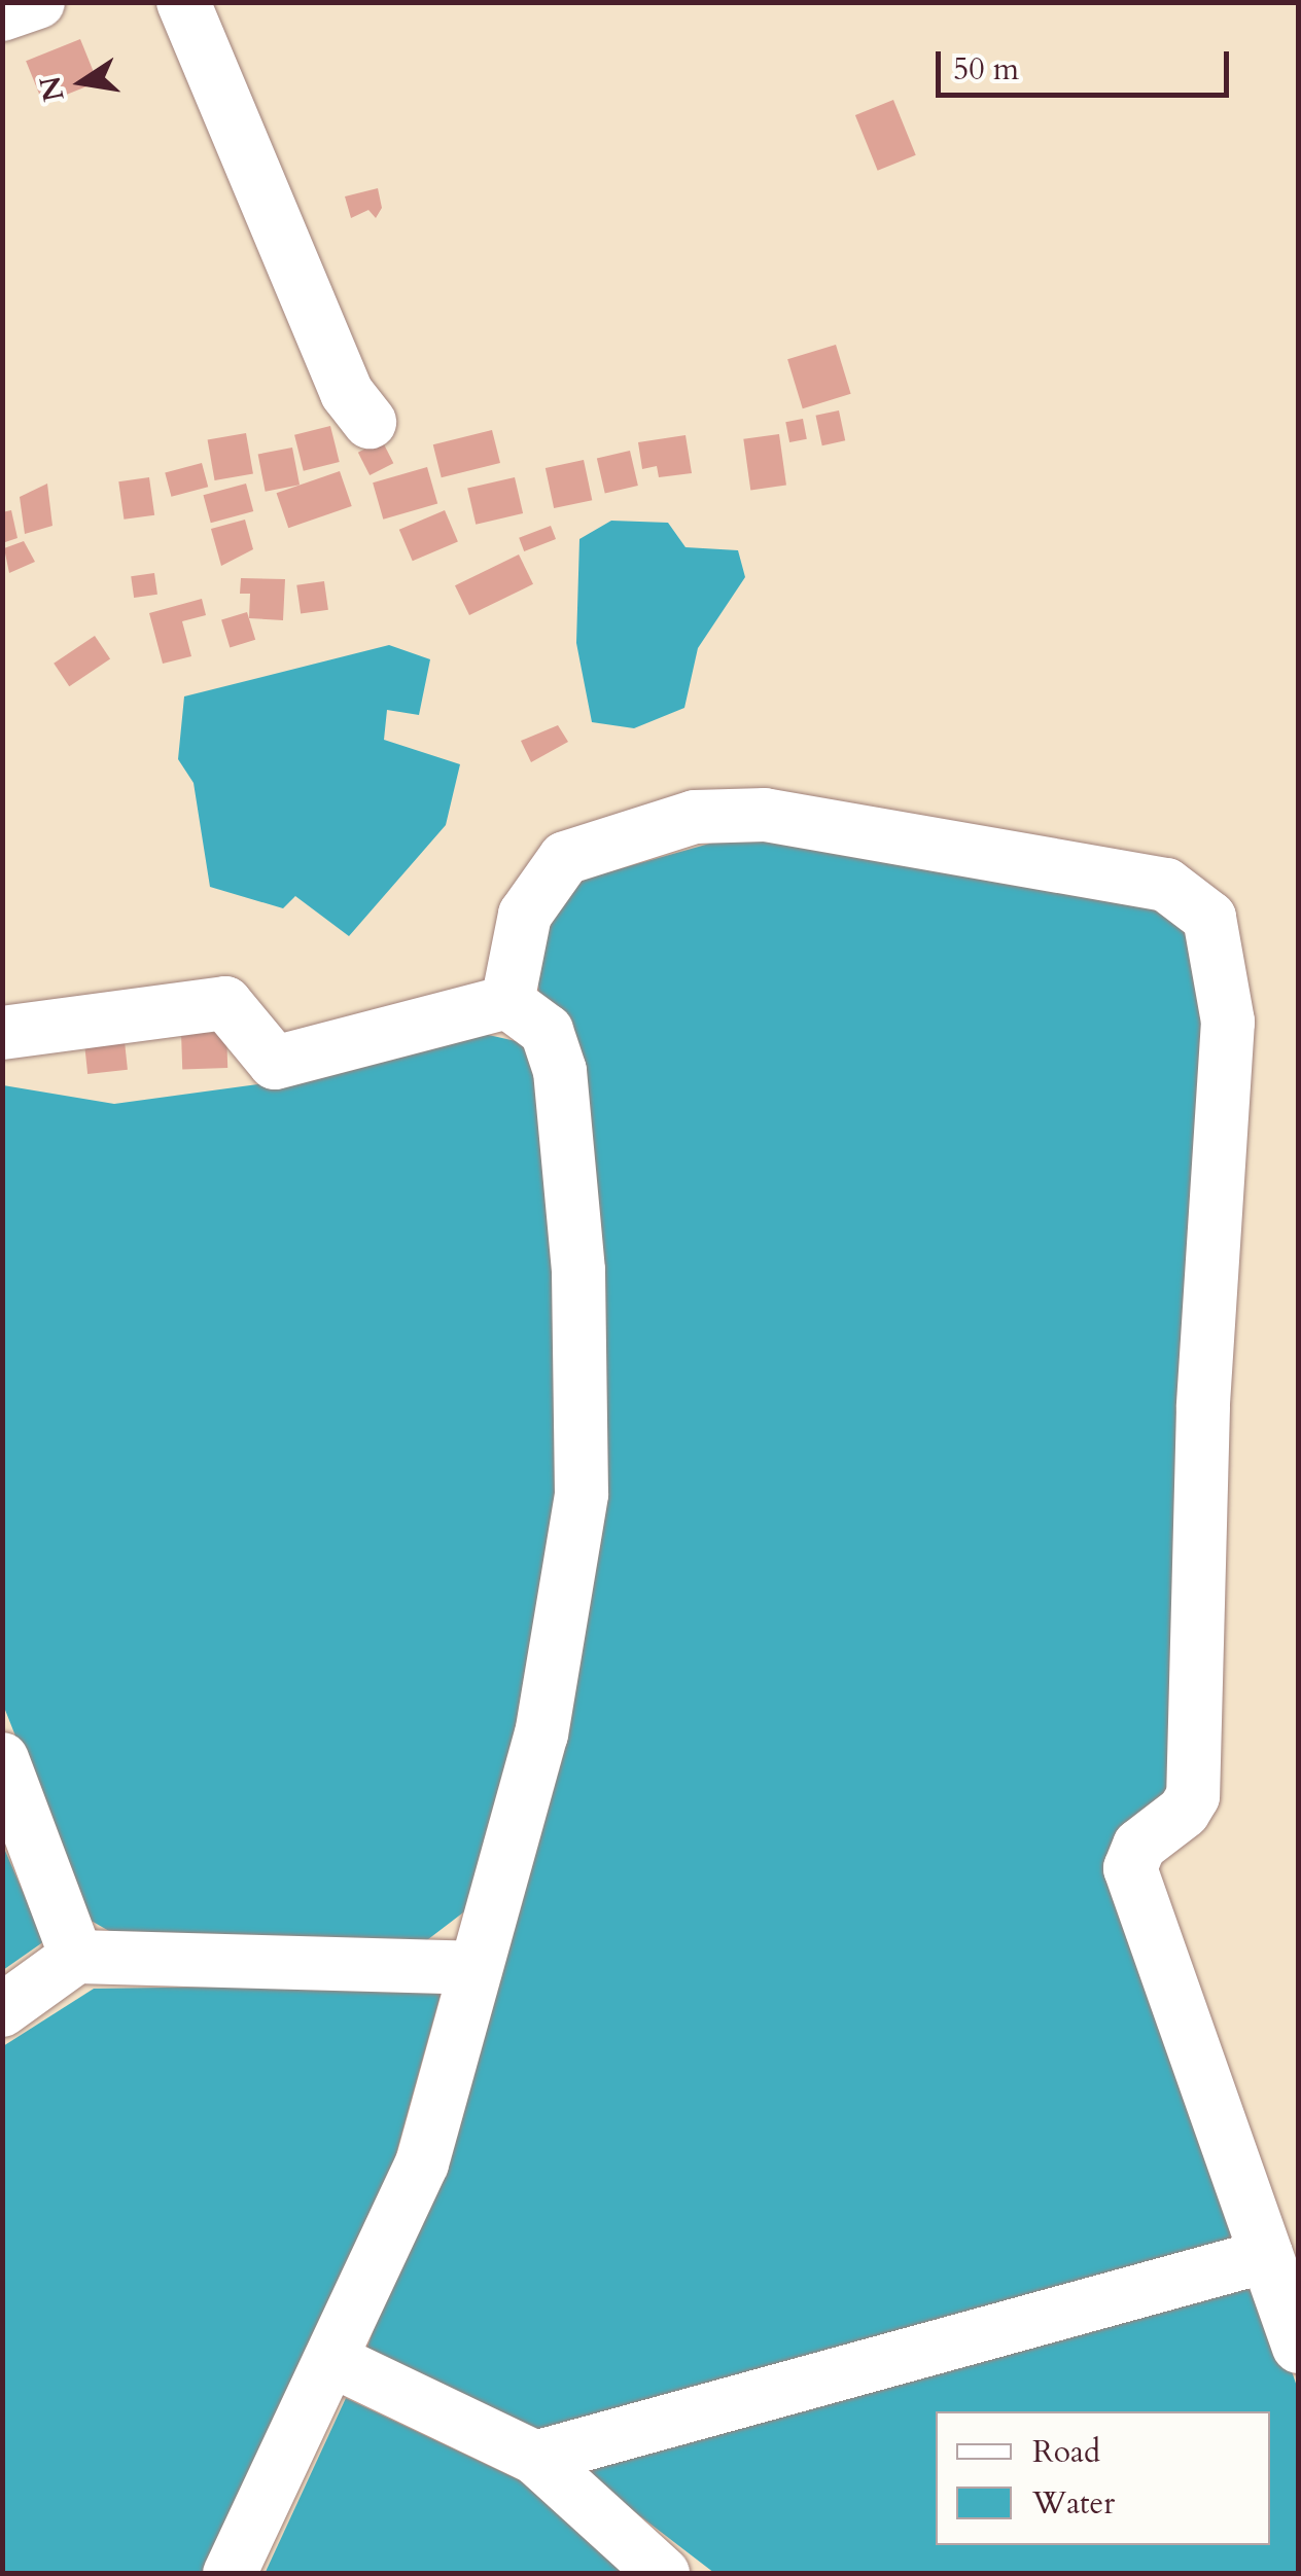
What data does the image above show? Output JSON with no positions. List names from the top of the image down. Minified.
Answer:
{"legend":["Road","Water"],"scale_bar":"50 m","north":"left"}
